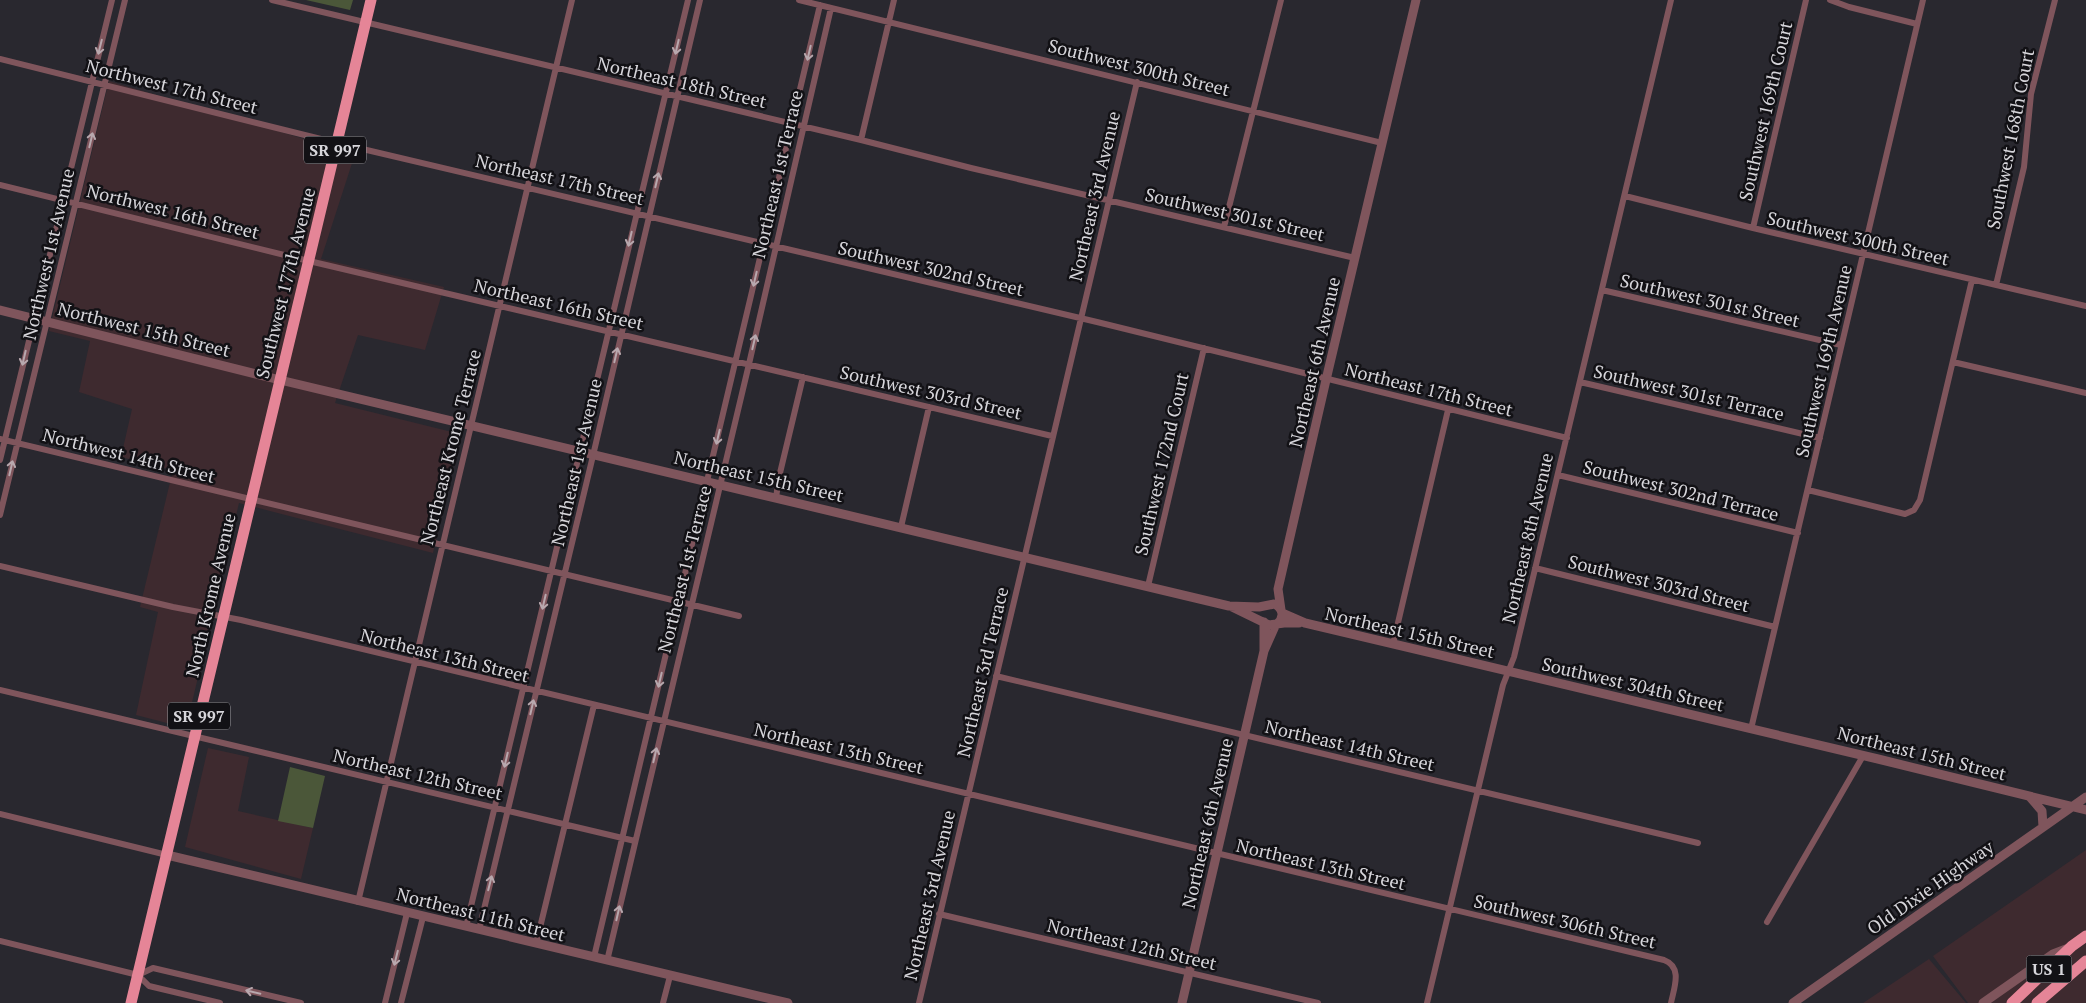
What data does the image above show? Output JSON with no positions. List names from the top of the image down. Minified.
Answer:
{"streets":{"highway":["SR 997","Southwest 177th Avenue","North Krome Avenue","US 1"],"street":["Southwest 300th Street","Northeast 18th Street","Northwest 17th Street","Southwest 169th Court","Southwest 168th Court","Northeast 1st Terrace","Northeast 17th Street","Northeast 3rd Avenue","Northwest 16th Street","Southwest 301st Street","Northwest 1st Avenue","Southwest 302nd Street","Northeast 16th Street","Northwest 15th Street","Southwest 169th Avenue","Northeast 6th Avenue","Southwest 303rd Street","Southwest 301st Terrace","Northeast Krome Terrace","Northwest 14th Street","Northeast 1st Avenue","Southwest 172nd Court","Northeast 15th Street","Southwest 302nd Terrace","Northeast 8th Avenue","Northeast 13th Street","Northeast 3rd Terrace","Southwest 304th Street","Northeast 14th Street","Northeast 12th Street","Old Dixie Highway","Northeast 11th Street","Southwest 306th Street"]},"crossings":[["Southwest 300th Street","Southwest 169th Court"],["Southwest 300th Street","Southwest 168th Court"],["Southwest 300th Street","Northeast 1st Terrace"],["Southwest 300th Street","Northeast 3rd Avenue"],["Southwest 300th Street","Southwest 169th Avenue"],["Southwest 300th Street","Northeast 6th Avenue"],["Southwest 300th Street","Northeast 8th Avenue"],["Northeast 18th Street","Northeast 1st Terrace"],["Northeast 18th Street","Northeast 3rd Avenue"],["Northeast 18th Street","Southwest 301st Street"],["Northeast 18th Street","Southwest 177th Avenue"],["Northeast 18th Street","Northeast Krome Terrace"],["Northeast 18th Street","Northeast 1st Avenue"],["Northwest 17th Street","Northeast 17th Street"],["Northwest 17th Street","Northwest 1st Avenue"],["Northwest 17th Street","Southwest 177th Avenue"],["Northeast 1st Terrace","Northeast 17th Street"],["Northeast 1st Terrace","Southwest 302nd Street"],["Northeast 1st Terrace","Northeast 16th Street"],["Northeast 1st Terrace","Northeast 15th Street"],["Northeast 1st Terrace","Northeast 13th Street"],["Northeast 1st Terrace","Northeast 12th Street"],["Northeast 1st Terrace","Northeast 11th Street"],["Northeast 17th Street","Northeast 3rd Avenue"],["Northeast 17th Street","Southwest 302nd Street"],["Northeast 17th Street","Southwest 177th Avenue"],["Northeast 17th Street","Northeast 6th Avenue"],["Northeast 17th Street","Northeast Krome Terrace"],["Northeast 17th Street","Northeast 1st Avenue"],["Northeast 17th Street","Southwest 172nd Court"],["Northeast 17th Street","Northeast 8th Avenue"],["Northeast 3rd Avenue","Southwest 301st Street"],["Northeast 3rd Avenue","Southwest 302nd Street"],["Northeast 3rd Avenue","Southwest 303rd Street"],["Northeast 3rd Avenue","Northeast 13th Street"],["Northeast 3rd Avenue","Northeast 3rd Terrace"],["Northeast 3rd Avenue","Northeast 12th Street"],["Northwest 16th Street","Northwest 1st Avenue"],["Northwest 16th Street","Southwest 177th Avenue"],["Northwest 16th Street","Northeast 16th Street"],["Southwest 301st Street","Southwest 169th Avenue"],["Southwest 301st Street","Northeast 6th Avenue"],["Southwest 301st Street","Northeast 8th Avenue"],["Northwest 1st Avenue","Northwest 15th Street"],["Northwest 1st Avenue","Northwest 14th Street"],["Southwest 177th Avenue","Northeast 16th Street"],["Southwest 177th Avenue","Northwest 15th Street"],["Southwest 177th Avenue","Northeast 15th Street"],["Southwest 177th Avenue","North Krome Avenue"],["Northeast 16th Street","Southwest 303rd Street"],["Northeast 16th Street","Northeast Krome Terrace"],["Northeast 16th Street","Northeast 1st Avenue"],["Northwest 15th Street","Northeast 15th Street"],["Southwest 169th Avenue","Southwest 303rd Street"],["Southwest 169th Avenue","Southwest 301st Terrace"],["Southwest 169th Avenue","Northeast 15th Street"],["Southwest 169th Avenue","Southwest 302nd Terrace"],["Southwest 169th Avenue","Southwest 304th Street"],["Northeast 6th Avenue","Northeast 15th Street"],["Northeast 6th Avenue","Northeast 13th Street"],["Northeast 6th Avenue","Northeast 14th Street"],["Northeast 6th Avenue","Northeast 12th Street"],["Southwest 303rd Street","Northeast 8th Avenue"],["Southwest 303rd Street","Northeast 3rd Terrace"],["Southwest 301st Terrace","Northeast 8th Avenue"],["Northeast Krome Terrace","Northeast 15th Street"],["Northeast Krome Terrace","Northeast 13th Street"],["Northeast Krome Terrace","Northeast 12th Street"],["Northeast Krome Terrace","Northeast 11th Street"],["Northwest 14th Street","North Krome Avenue"],["Northeast 1st Avenue","Northeast 15th Street"],["Northeast 1st Avenue","Northeast 13th Street"],["Northeast 1st Avenue","Northeast 12th Street"],["Northeast 1st Avenue","Northeast 11th Street"],["Southwest 172nd Court","Northeast 15th Street"],["Northeast 15th Street","Northeast 8th Avenue"],["Northeast 15th Street","Northeast 3rd Terrace"],["Northeast 15th Street","Southwest 304th Street"],["Northeast 15th Street","Old Dixie Highway"],["Southwest 302nd Terrace","Northeast 8th Avenue"],["Northeast 8th Avenue","Northeast 13th Street"],["Northeast 8th Avenue","Southwest 304th Street"],["Northeast 8th Avenue","Northeast 14th Street"],["Northeast 8th Avenue","Southwest 306th Street"],["North Krome Avenue","Northeast 13th Street"],["North Krome Avenue","Northeast 12th Street"],["North Krome Avenue","Northeast 11th Street"],["Northeast 13th Street","Northeast 3rd Terrace"],["Northeast 13th Street","Southwest 306th Street"],["Northeast 3rd Terrace","Northeast 14th Street"]]}
